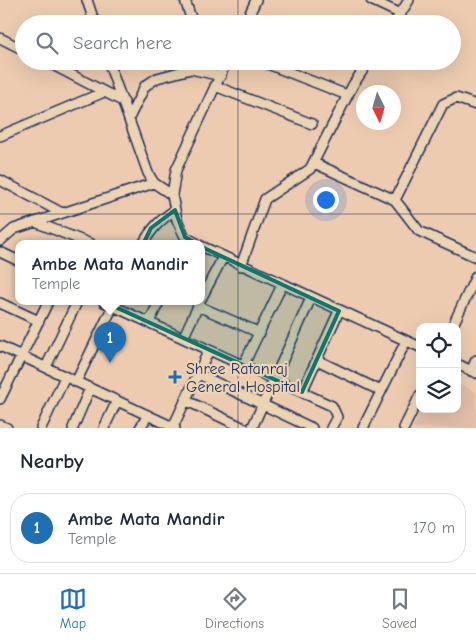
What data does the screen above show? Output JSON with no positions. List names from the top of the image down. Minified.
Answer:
{"places":{"health":["Shree Ratanraj General Hospital"]},"north":"bottom","page":{"search":"Search here","popup":["Ambe Mata Mandir","Temple"],"pins":"1","heading":"Nearby","list":[{"mark":"1","name":"Ambe Mata Mandir","note":"Temple","value":"170 m"}],"nav":["Map","Directions","Saved"]}}
